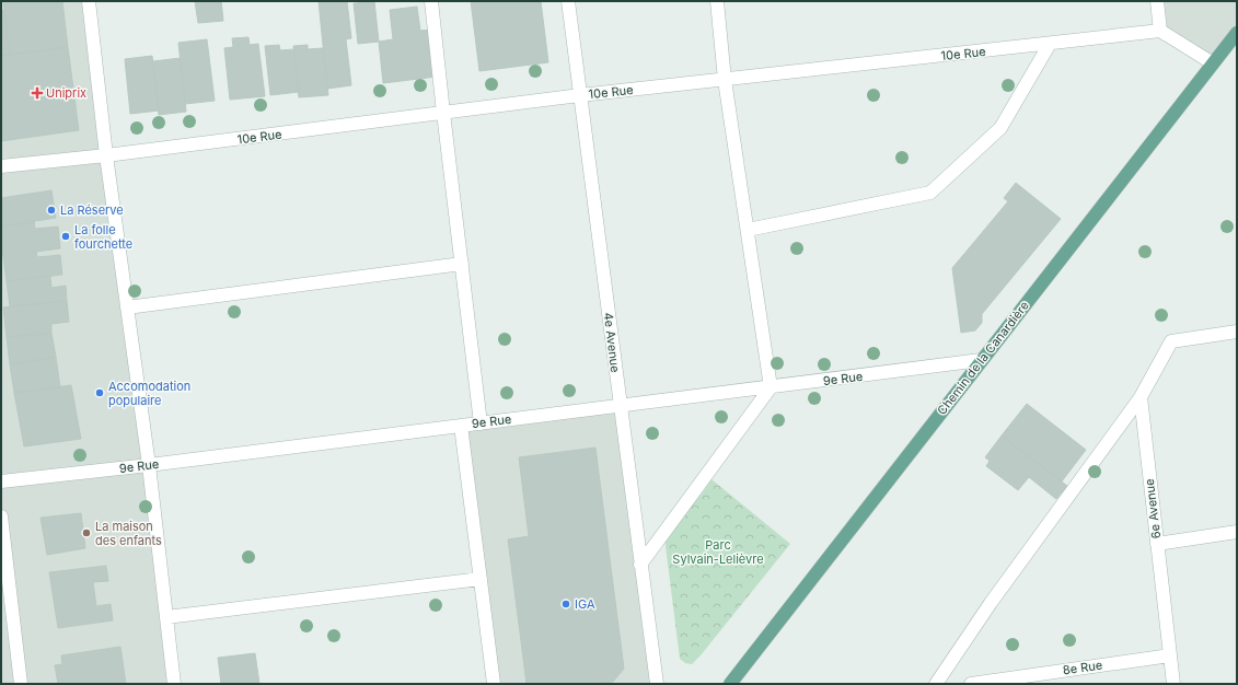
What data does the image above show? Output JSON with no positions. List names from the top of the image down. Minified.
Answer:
{"streets":{"main road":["Chemin de la Canardière"],"street":["10e Rue","4e Avenue","9e Rue","6e Avenue","8e Rue"]},"crossings":[["10e Rue","4e Avenue"],["4e Avenue","9e Rue"],["Chemin de la Canardière","9e Rue"],["6e Avenue","8e Rue"]],"parks":["Parc Sylvain-Lelièvre"],"places":{"health":["Uniprix"],"other":["La Réserve","La folle fourchette","Accomodation populaire","La maison des enfants","IGA"]}}
